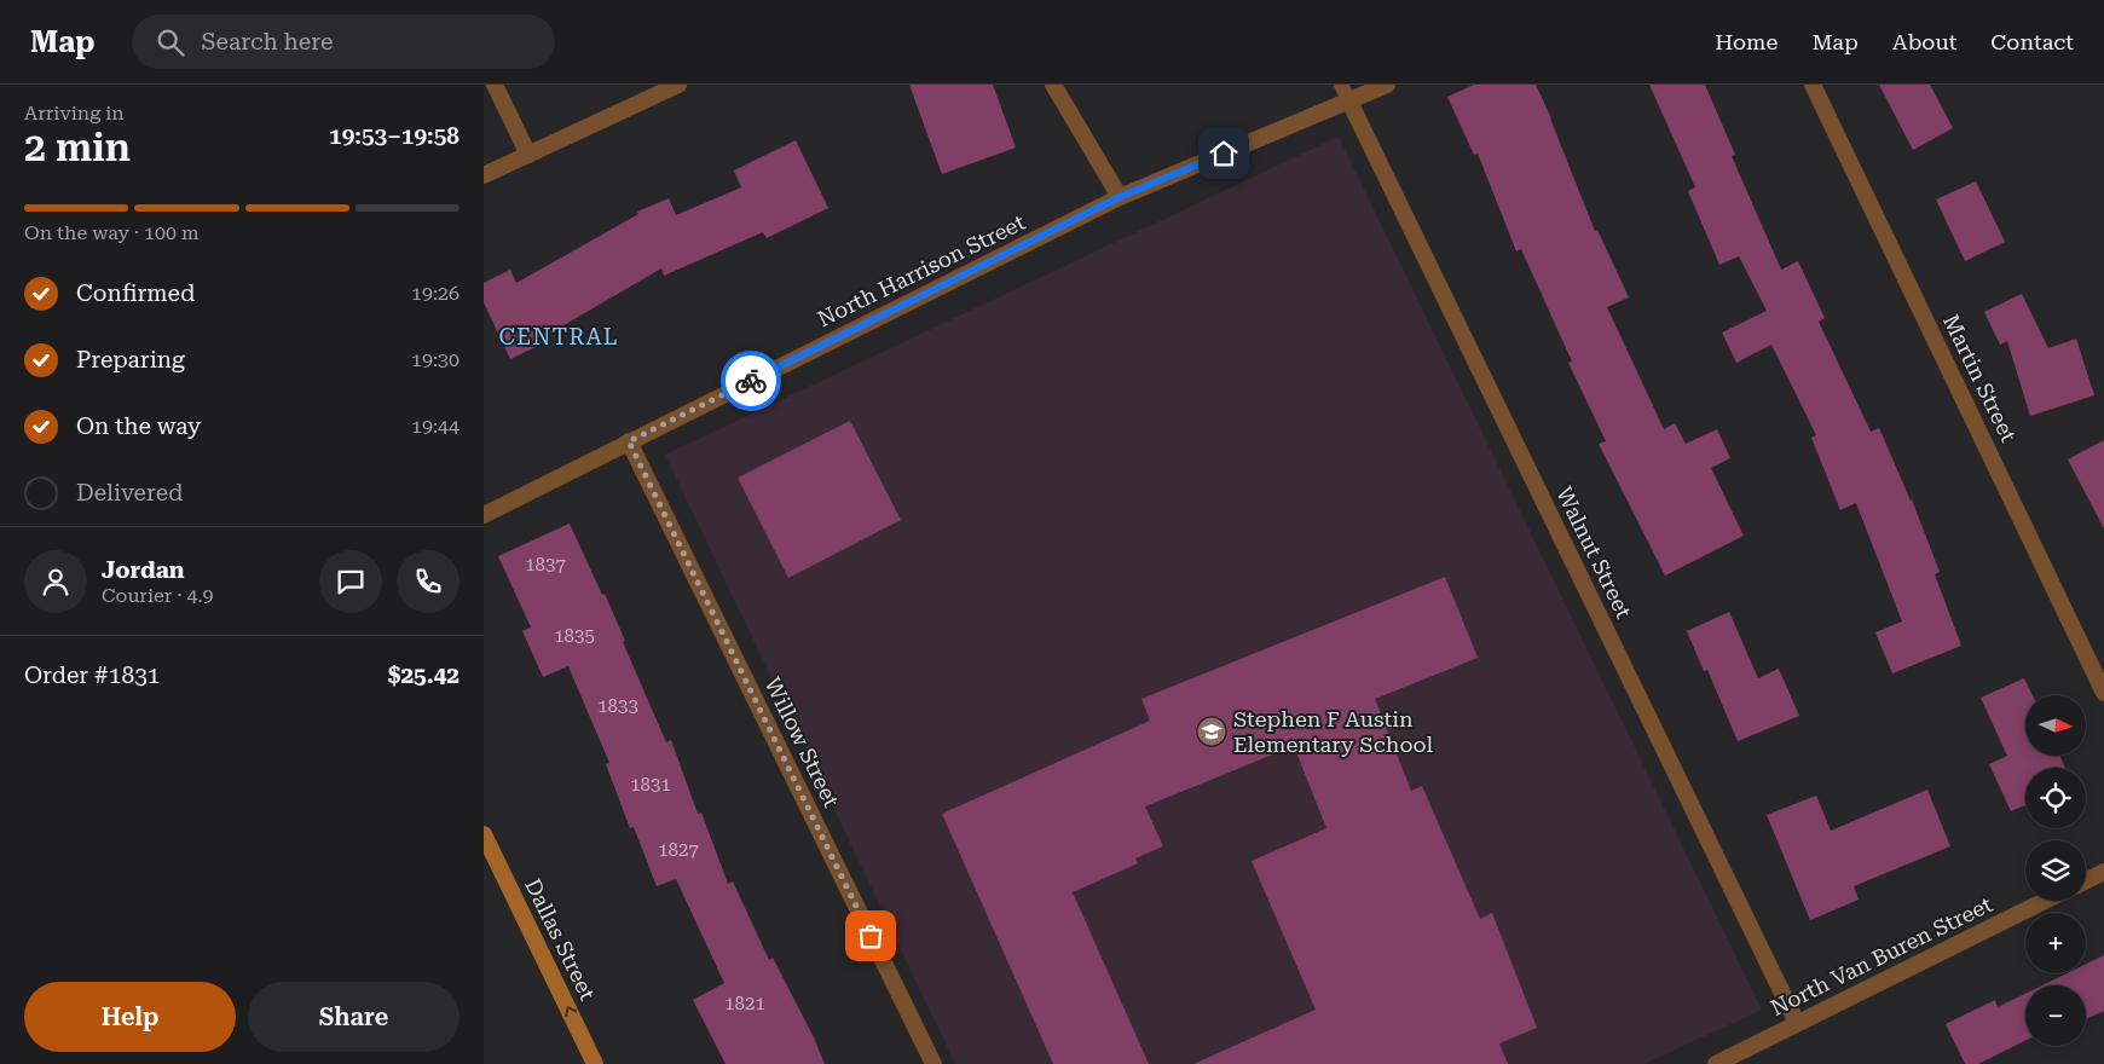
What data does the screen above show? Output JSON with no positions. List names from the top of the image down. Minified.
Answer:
{"streets":{"main road":["Dallas Street"],"street":["North Harrison Street","Martin Street","Walnut Street","Willow Street","North Van Buren Street"]},"crossings":[["North Harrison Street","Walnut Street"],["North Harrison Street","Willow Street"],["Walnut Street","North Van Buren Street"]],"one_way":["Dallas Street"],"districts":["CENTRAL"],"places":{"school or university":["Stephen F Austin Elementary School"]},"house_numbers":["1837","1835","1833","1831","1827","1821"],"north":"right","page":{"header":"Map","search":"Search here","nav":["Home","Map","About","Contact"],"heading":["2 min","Arriving in","19:53–19:58"],"panel":["Jordan","Courier · 4.9","Order #1831","$25.42"],"bar":"On the way · 100 m","list":[["Confirmed","19:26"],["Preparing","19:30"],["On the way","19:44"],"Delivered"],"map_buttons":["+","−"],"buttons":["Help","Share"]}}
